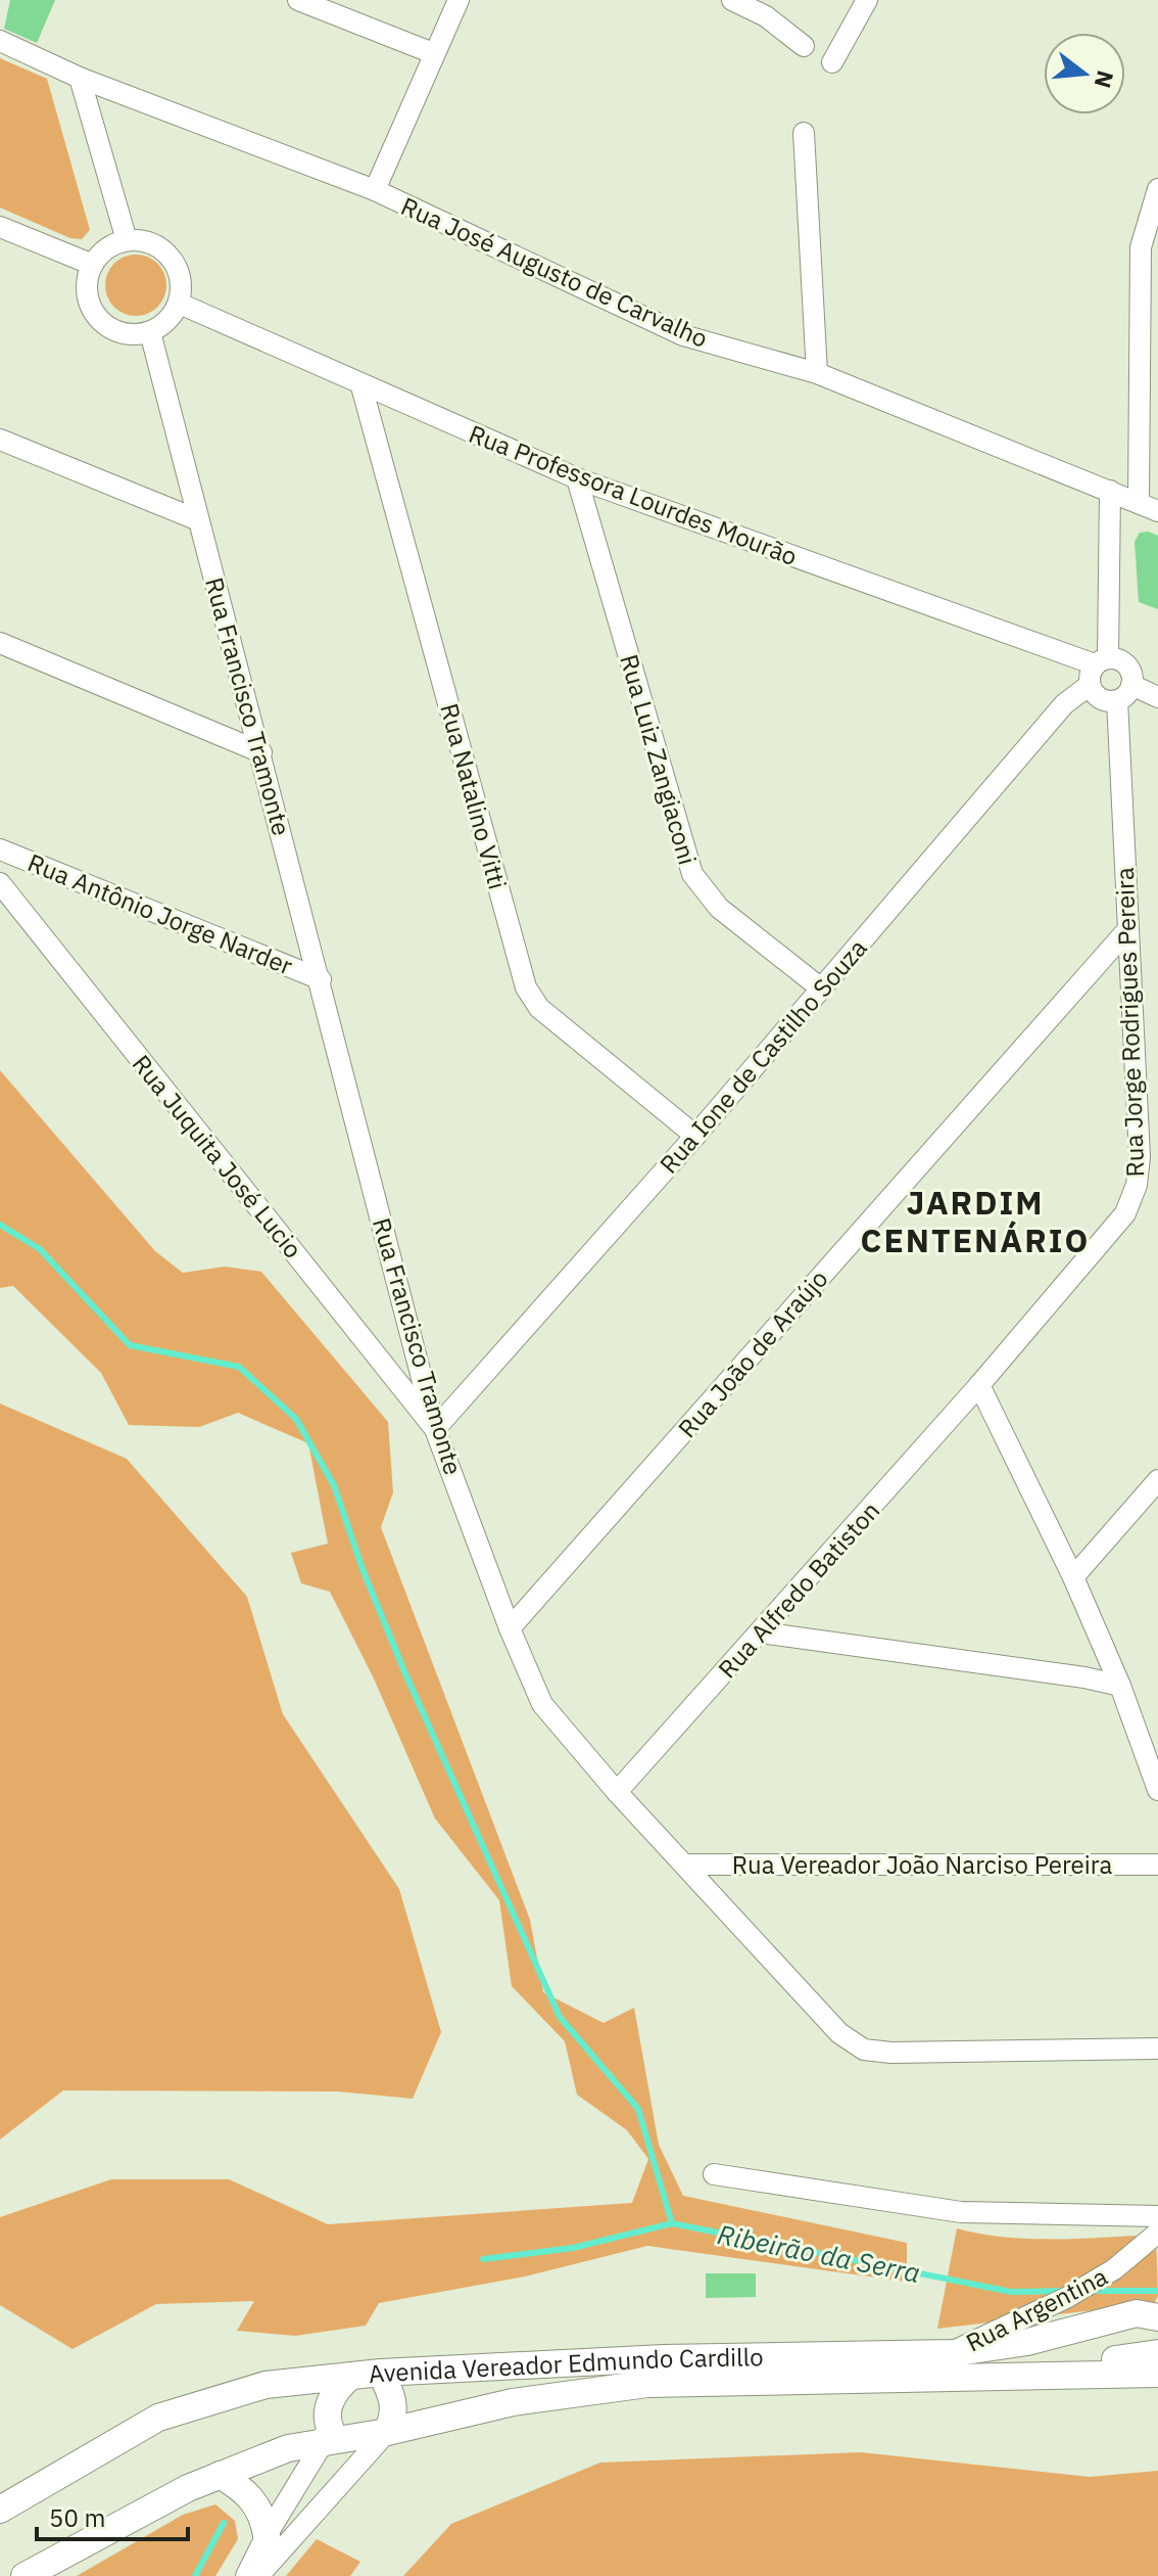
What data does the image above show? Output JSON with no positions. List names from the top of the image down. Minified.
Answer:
{"streets":{"main road":["Avenida Vereador Edmundo Cardillo"],"street":["Rua José Augusto de Carvalho","Rua Professora Lourdes Mourão","Rua Francisco Tramonte","Rua Luiz Zangiaconi","Rua Natalino Vitti","Rua Antônio Jorge Narder","Rua Jorge Rodrigues Pereira","Rua Ione de Castilho Souza","Rua Juquita José Lucio","Rua João de Araújo","Rua Alfredo Batiston","Rua Vereador João Narciso Pereira","Rua Argentina"]},"crossings":[["Rua Professora Lourdes Mourão","Rua Francisco Tramonte"],["Rua Professora Lourdes Mourão","Rua Luiz Zangiaconi"],["Rua Professora Lourdes Mourão","Rua Natalino Vitti"],["Rua Professora Lourdes Mourão","Rua Jorge Rodrigues Pereira"],["Rua Professora Lourdes Mourão","Rua Ione de Castilho Souza"],["Rua Francisco Tramonte","Rua Antônio Jorge Narder"],["Rua Francisco Tramonte","Rua Ione de Castilho Souza"],["Rua Francisco Tramonte","Rua Juquita José Lucio"],["Rua Francisco Tramonte","Rua João de Araújo"],["Rua Francisco Tramonte","Rua Alfredo Batiston"],["Rua Francisco Tramonte","Rua Vereador João Narciso Pereira"],["Rua Luiz Zangiaconi","Rua Ione de Castilho Souza"],["Rua Natalino Vitti","Rua Ione de Castilho Souza"],["Rua Jorge Rodrigues Pereira","Rua João de Araújo"],["Rua Jorge Rodrigues Pereira","Rua Alfredo Batiston"],["Rua Ione de Castilho Souza","Rua Juquita José Lucio"],["Rua Argentina","Avenida Vereador Edmundo Cardillo"]],"districts":["JARDIM CENTENÁRIO"],"water":["Ribeirão da Serra"],"scale_bar":"50 m","north":"right"}
